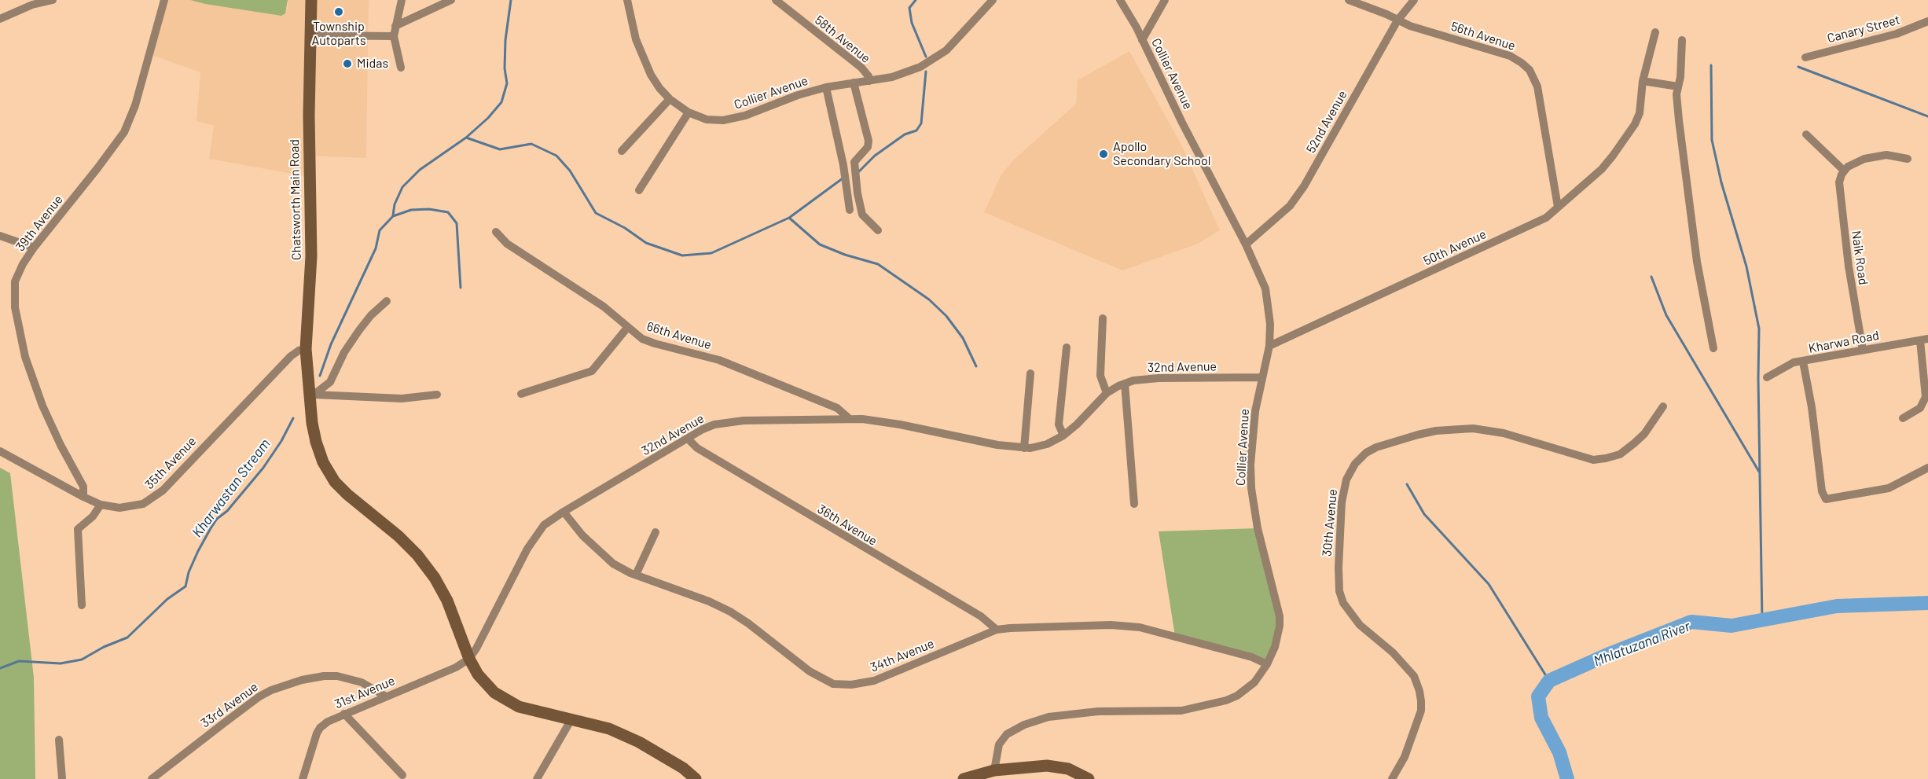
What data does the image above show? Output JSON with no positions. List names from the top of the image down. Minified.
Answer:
{"streets":{"street":["Canary Street","56th Avenue","58th Avenue","Collier Avenue","52nd Avenue","Chatsworth Main Road","39th Avenue","50th Avenue","Naik Road","66th Avenue","Kharwa Road","32nd Avenue","35th Avenue","30th Avenue","36th Avenue","34th Avenue","31st Avenue","33rd Avenue"]},"crossings":[["56th Avenue","52nd Avenue"],["56th Avenue","50th Avenue"],["58th Avenue","Collier Avenue"],["Collier Avenue","52nd Avenue"],["Collier Avenue","50th Avenue"],["Collier Avenue","32nd Avenue"],["Collier Avenue","34th Avenue"],["Chatsworth Main Road","32nd Avenue"],["Chatsworth Main Road","35th Avenue"],["Chatsworth Main Road","31st Avenue"],["39th Avenue","35th Avenue"],["Naik Road","Kharwa Road"],["66th Avenue","32nd Avenue"],["32nd Avenue","36th Avenue"],["32nd Avenue","34th Avenue"],["32nd Avenue","31st Avenue"],["36th Avenue","34th Avenue"],["31st Avenue","33rd Avenue"]],"water":["Kharwastan Stream","Mhlatuzana River"],"places":["Township Autoparts","Midas","Apollo Secondary School"]}
